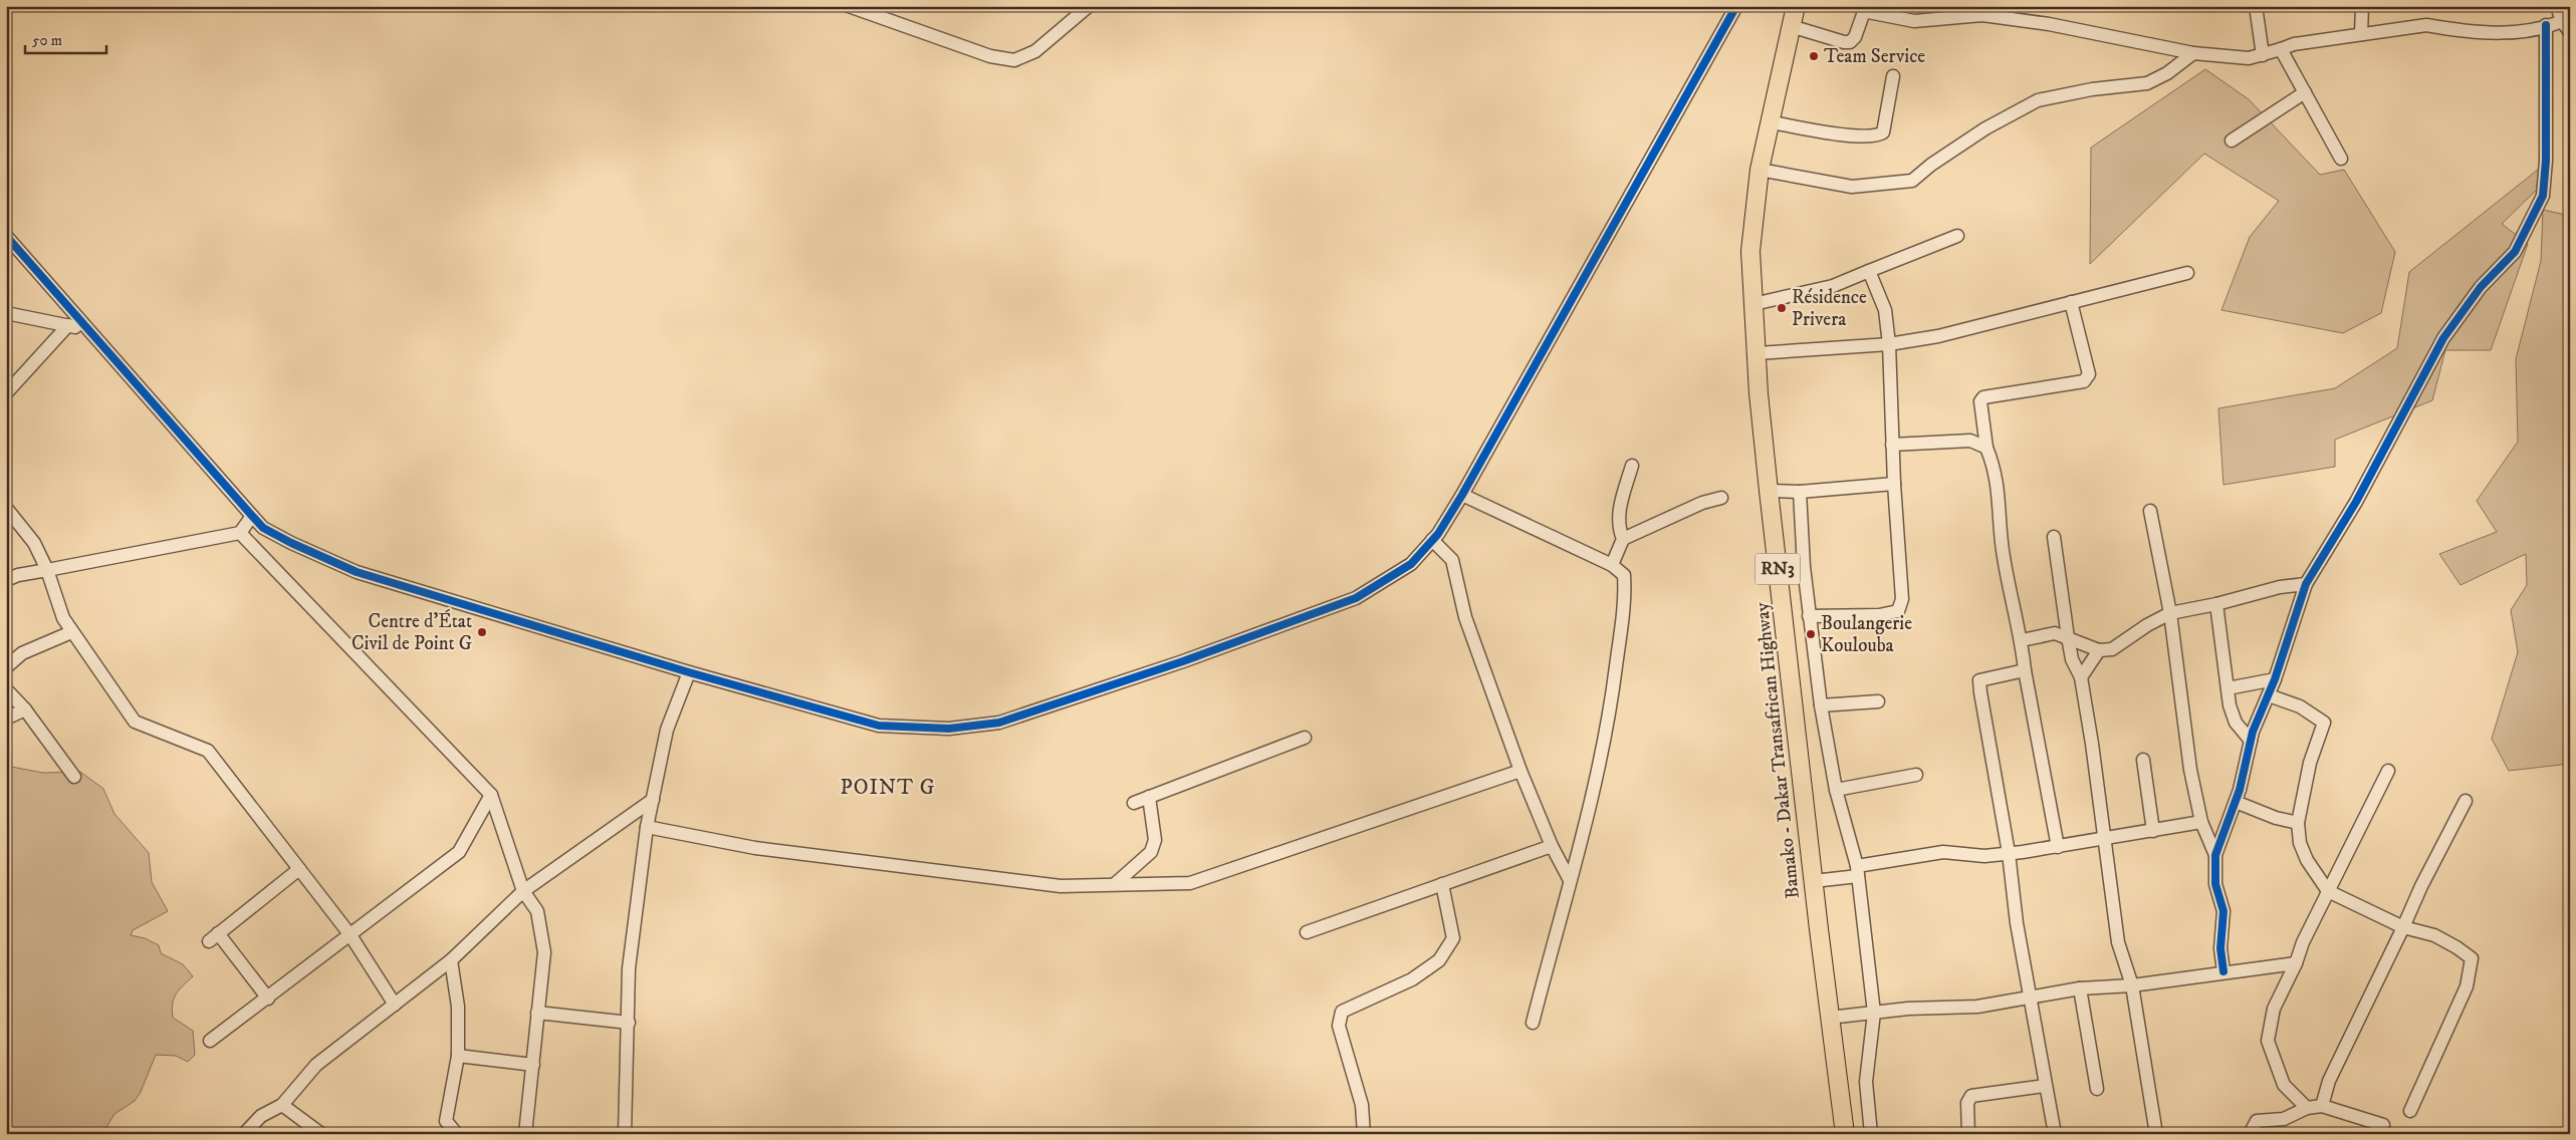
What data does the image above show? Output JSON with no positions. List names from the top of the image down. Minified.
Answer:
{"streets":{"highway":["RN3","Bamako - Dakar Transafrican Highway"]},"districts":["POINT G"],"places":["Team Service","Résidence Privera","Centre d'État Civil de Point G","Boulangerie Koulouba"],"scale_bar":"50 m"}
